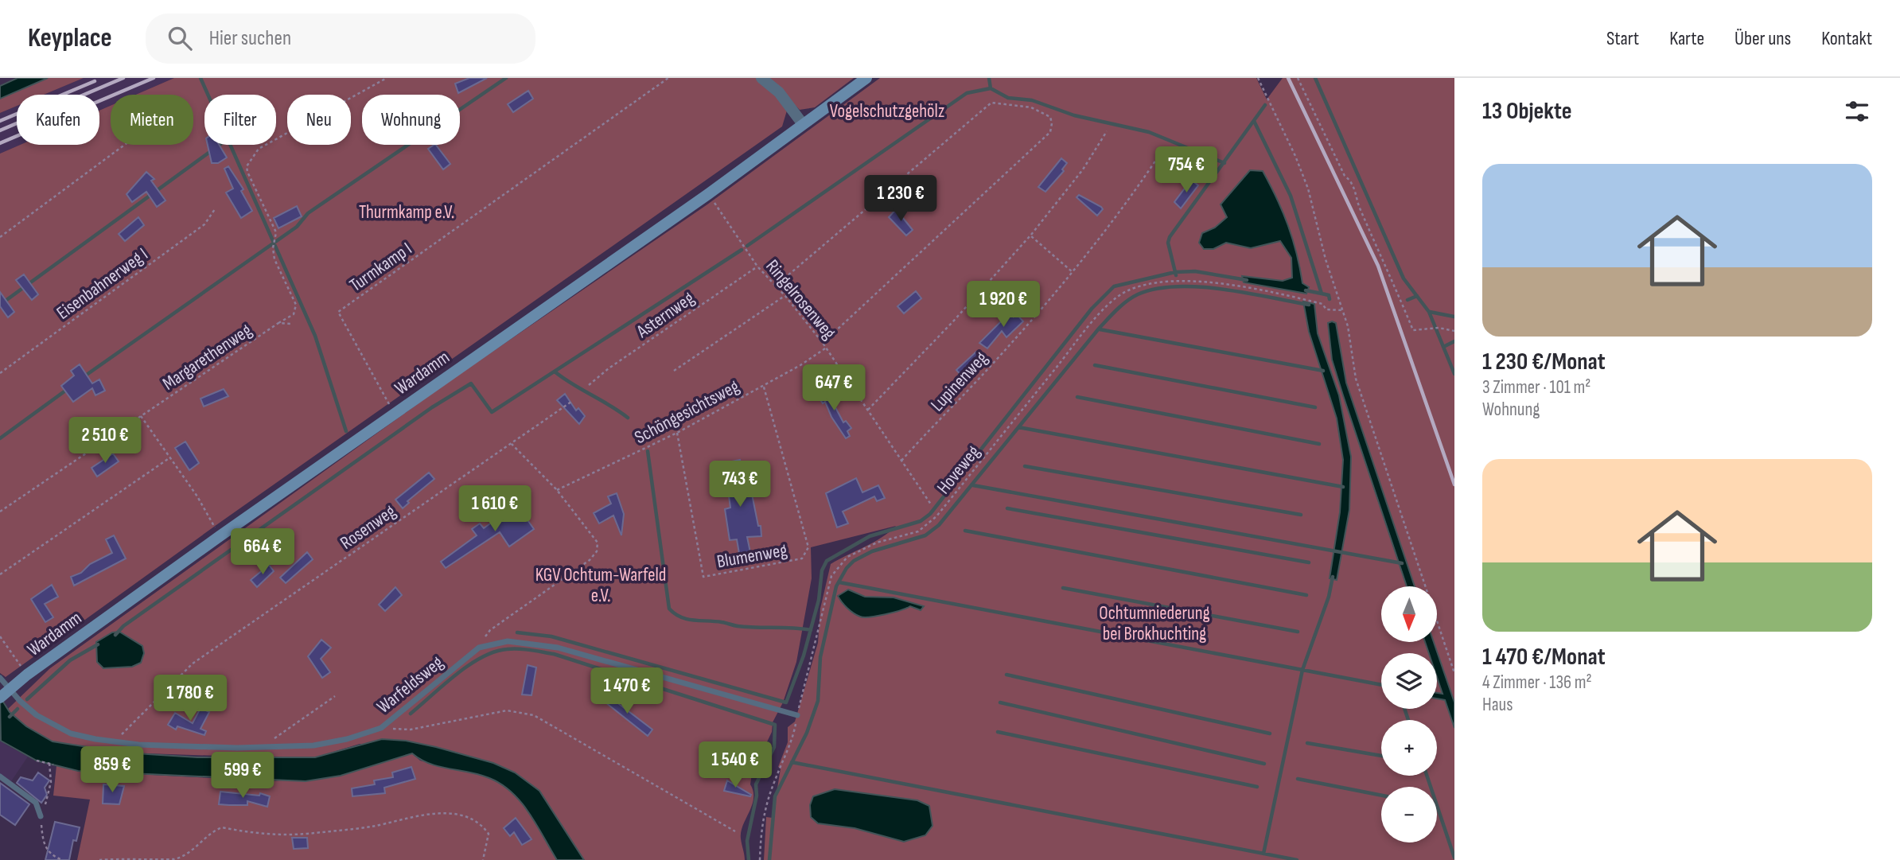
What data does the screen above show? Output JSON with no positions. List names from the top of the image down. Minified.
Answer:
{"streets":{"street":["Wardamm"],"lane":["Warfeldsweg"],"path":["Turmkamp I","Eisenbahnerweg I","Ringelrosenweg","Asternweg","Margarethenweg","Lupinenweg","Schöngesichtsweg","Hoveweg","Rosenweg","Blumenweg"]},"crossings":[["Turmkamp I","Wardamm"],["Ringelrosenweg","Asternweg"],["Ringelrosenweg","Wardamm"],["Ringelrosenweg","Lupinenweg"],["Ringelrosenweg","Schöngesichtsweg"],["Wardamm","Warfeldsweg"],["Schöngesichtsweg","Blumenweg"],["Hoveweg","Warfeldsweg"],["Rosenweg","Warfeldsweg"]],"parks":["Vogelschutzgehölz","Thurmkamp e.V.","KGV Ochtum-Warfeld e.V.","Ochtumniederung bei Brokhuchting"],"north":"bottom","page":{"header":"Keyplace","search":"Hier suchen","nav":["Start","Karte","Über uns","Kontakt"],"heading":"13 Objekte","chip":["Kaufen","Mieten","Filter","Neu","Wohnung"],"list":[{"name":"1 230 €/Monat","note":"3 Zimmer · 101 m² · Wohnung"},{"name":"1 470 €/Monat","note":"4 Zimmer · 136 m² · Haus"}],"price":["754 €","1 230 €","1 920 €","647 €","2 510 €","743 €","1 610 €","664 €","1 470 €","1 780 €","1 540 €","859 €","599 €"],"map_buttons":["+","−"]}}
